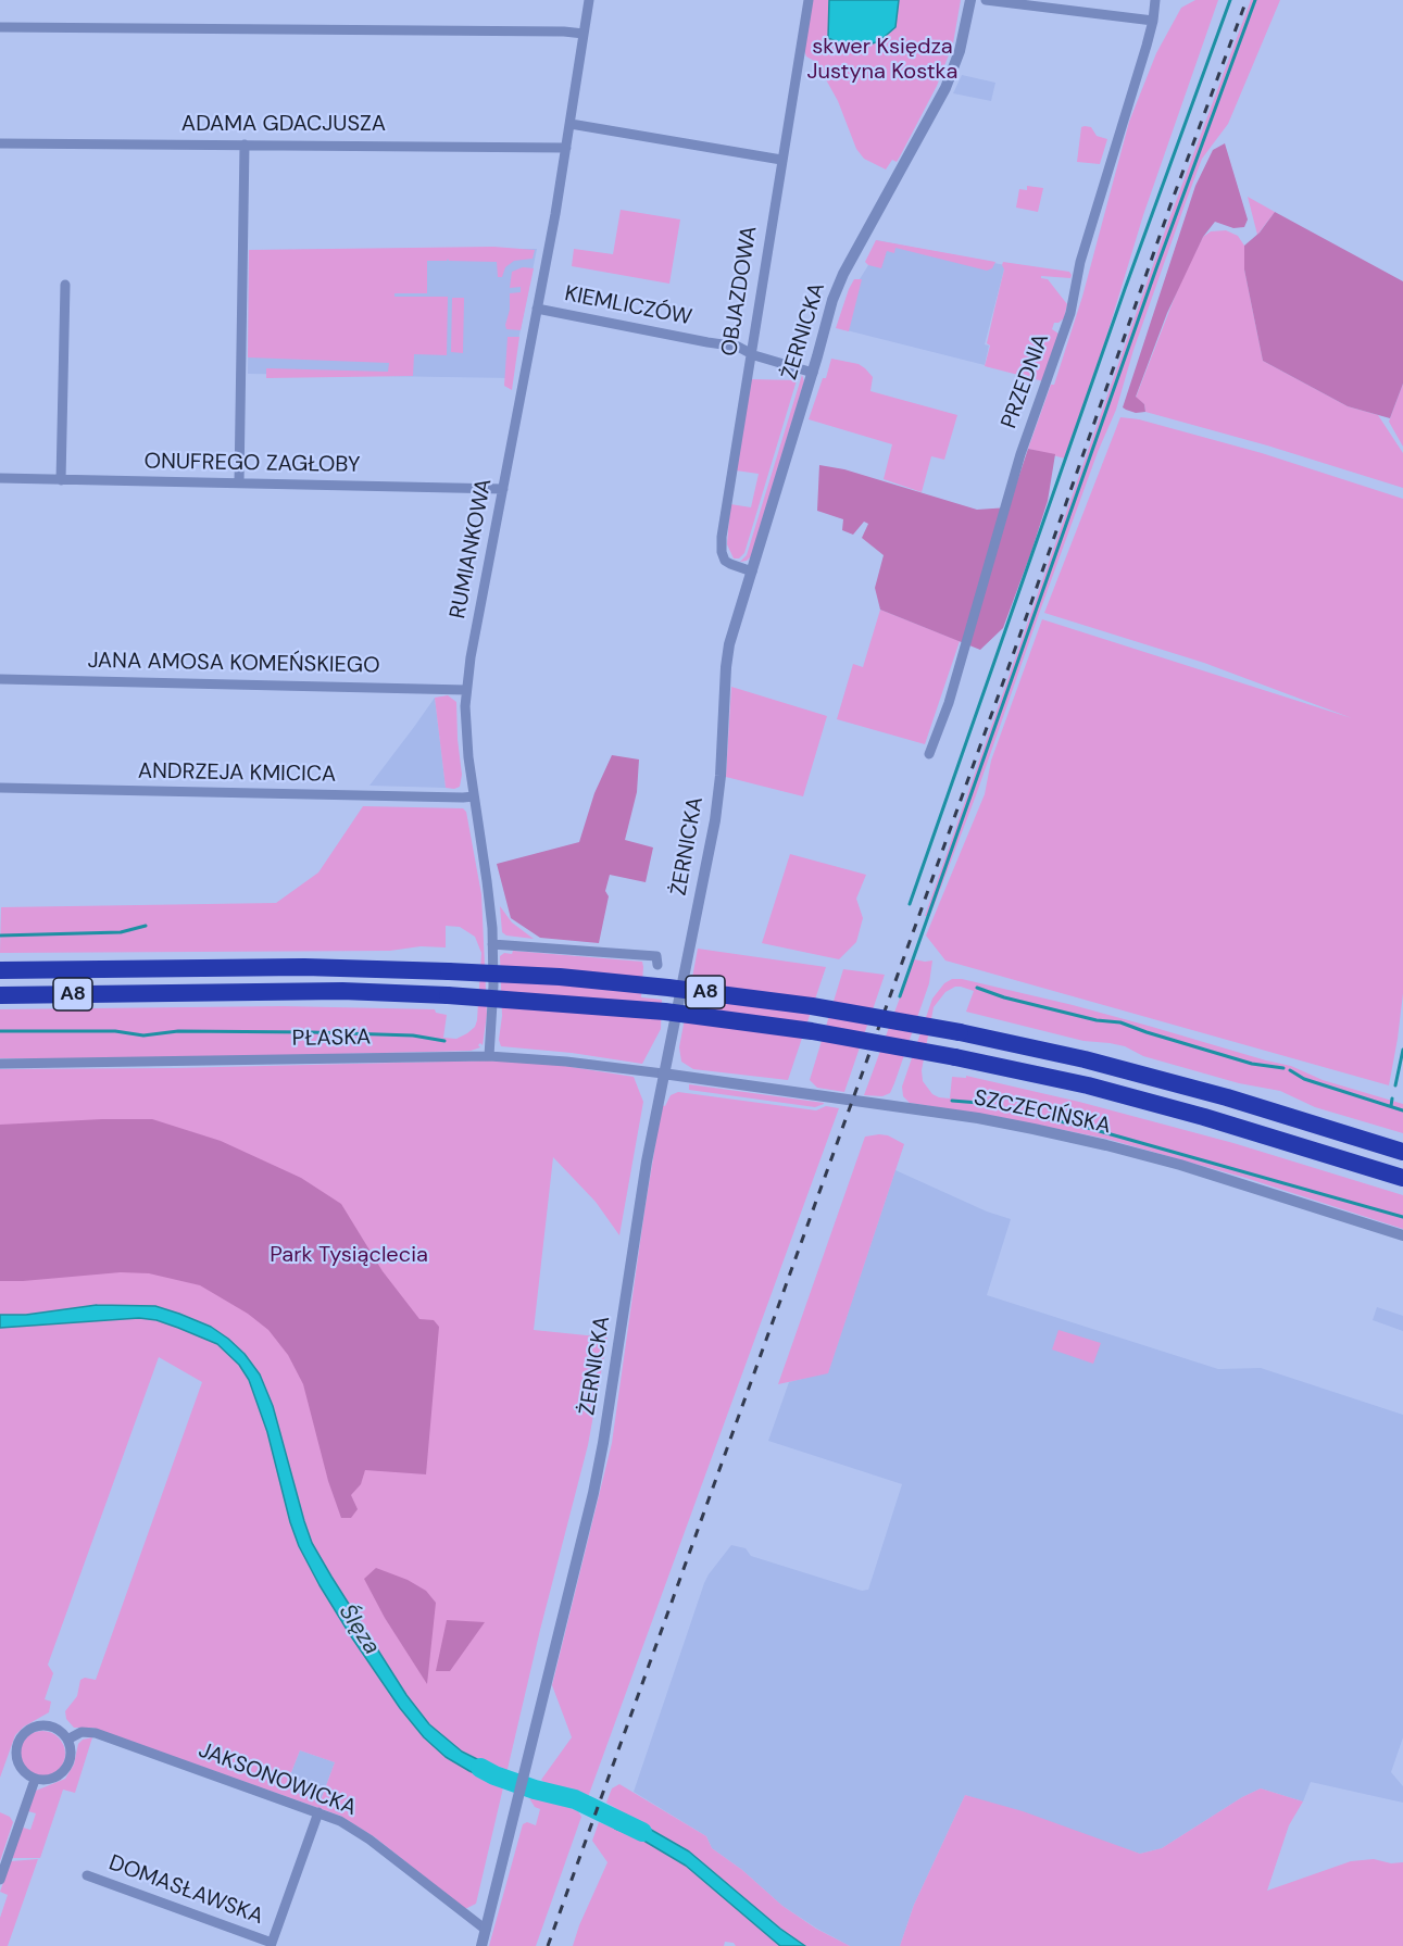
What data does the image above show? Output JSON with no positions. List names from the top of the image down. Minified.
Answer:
{"streets":{"highway":["A8"],"street":["ADAMA GDACJUSZA","OBJAZDOWA","KIEMLICZÓW","ŻERNICKA","PRZEDNIA","ONUFREGO ZAGŁOBY","RUMIANKOWA","JANA AMOSA KOMEŃSKIEGO","ANDRZEJA KMICICA","PŁASKA","SZCZECIŃSKA","JAKSONOWICKA","DOMASŁAWSKA"]},"crossings":[["ADAMA GDACJUSZA","RUMIANKOWA"],["OBJAZDOWA","KIEMLICZÓW"],["OBJAZDOWA","ŻERNICKA"],["KIEMLICZÓW","ŻERNICKA"],["KIEMLICZÓW","RUMIANKOWA"],["ŻERNICKA","PŁASKA"],["ŻERNICKA","SZCZECIŃSKA"],["ŻERNICKA","JAKSONOWICKA"],["ONUFREGO ZAGŁOBY","RUMIANKOWA"],["RUMIANKOWA","JANA AMOSA KOMEŃSKIEGO"],["RUMIANKOWA","ANDRZEJA KMICICA"],["RUMIANKOWA","PŁASKA"],["PŁASKA","SZCZECIŃSKA"],["JAKSONOWICKA","DOMASŁAWSKA"]],"water":["Ślęza"],"parks":["skwer Księdza Justyna Kostka","Park Tysiąclecia"]}
